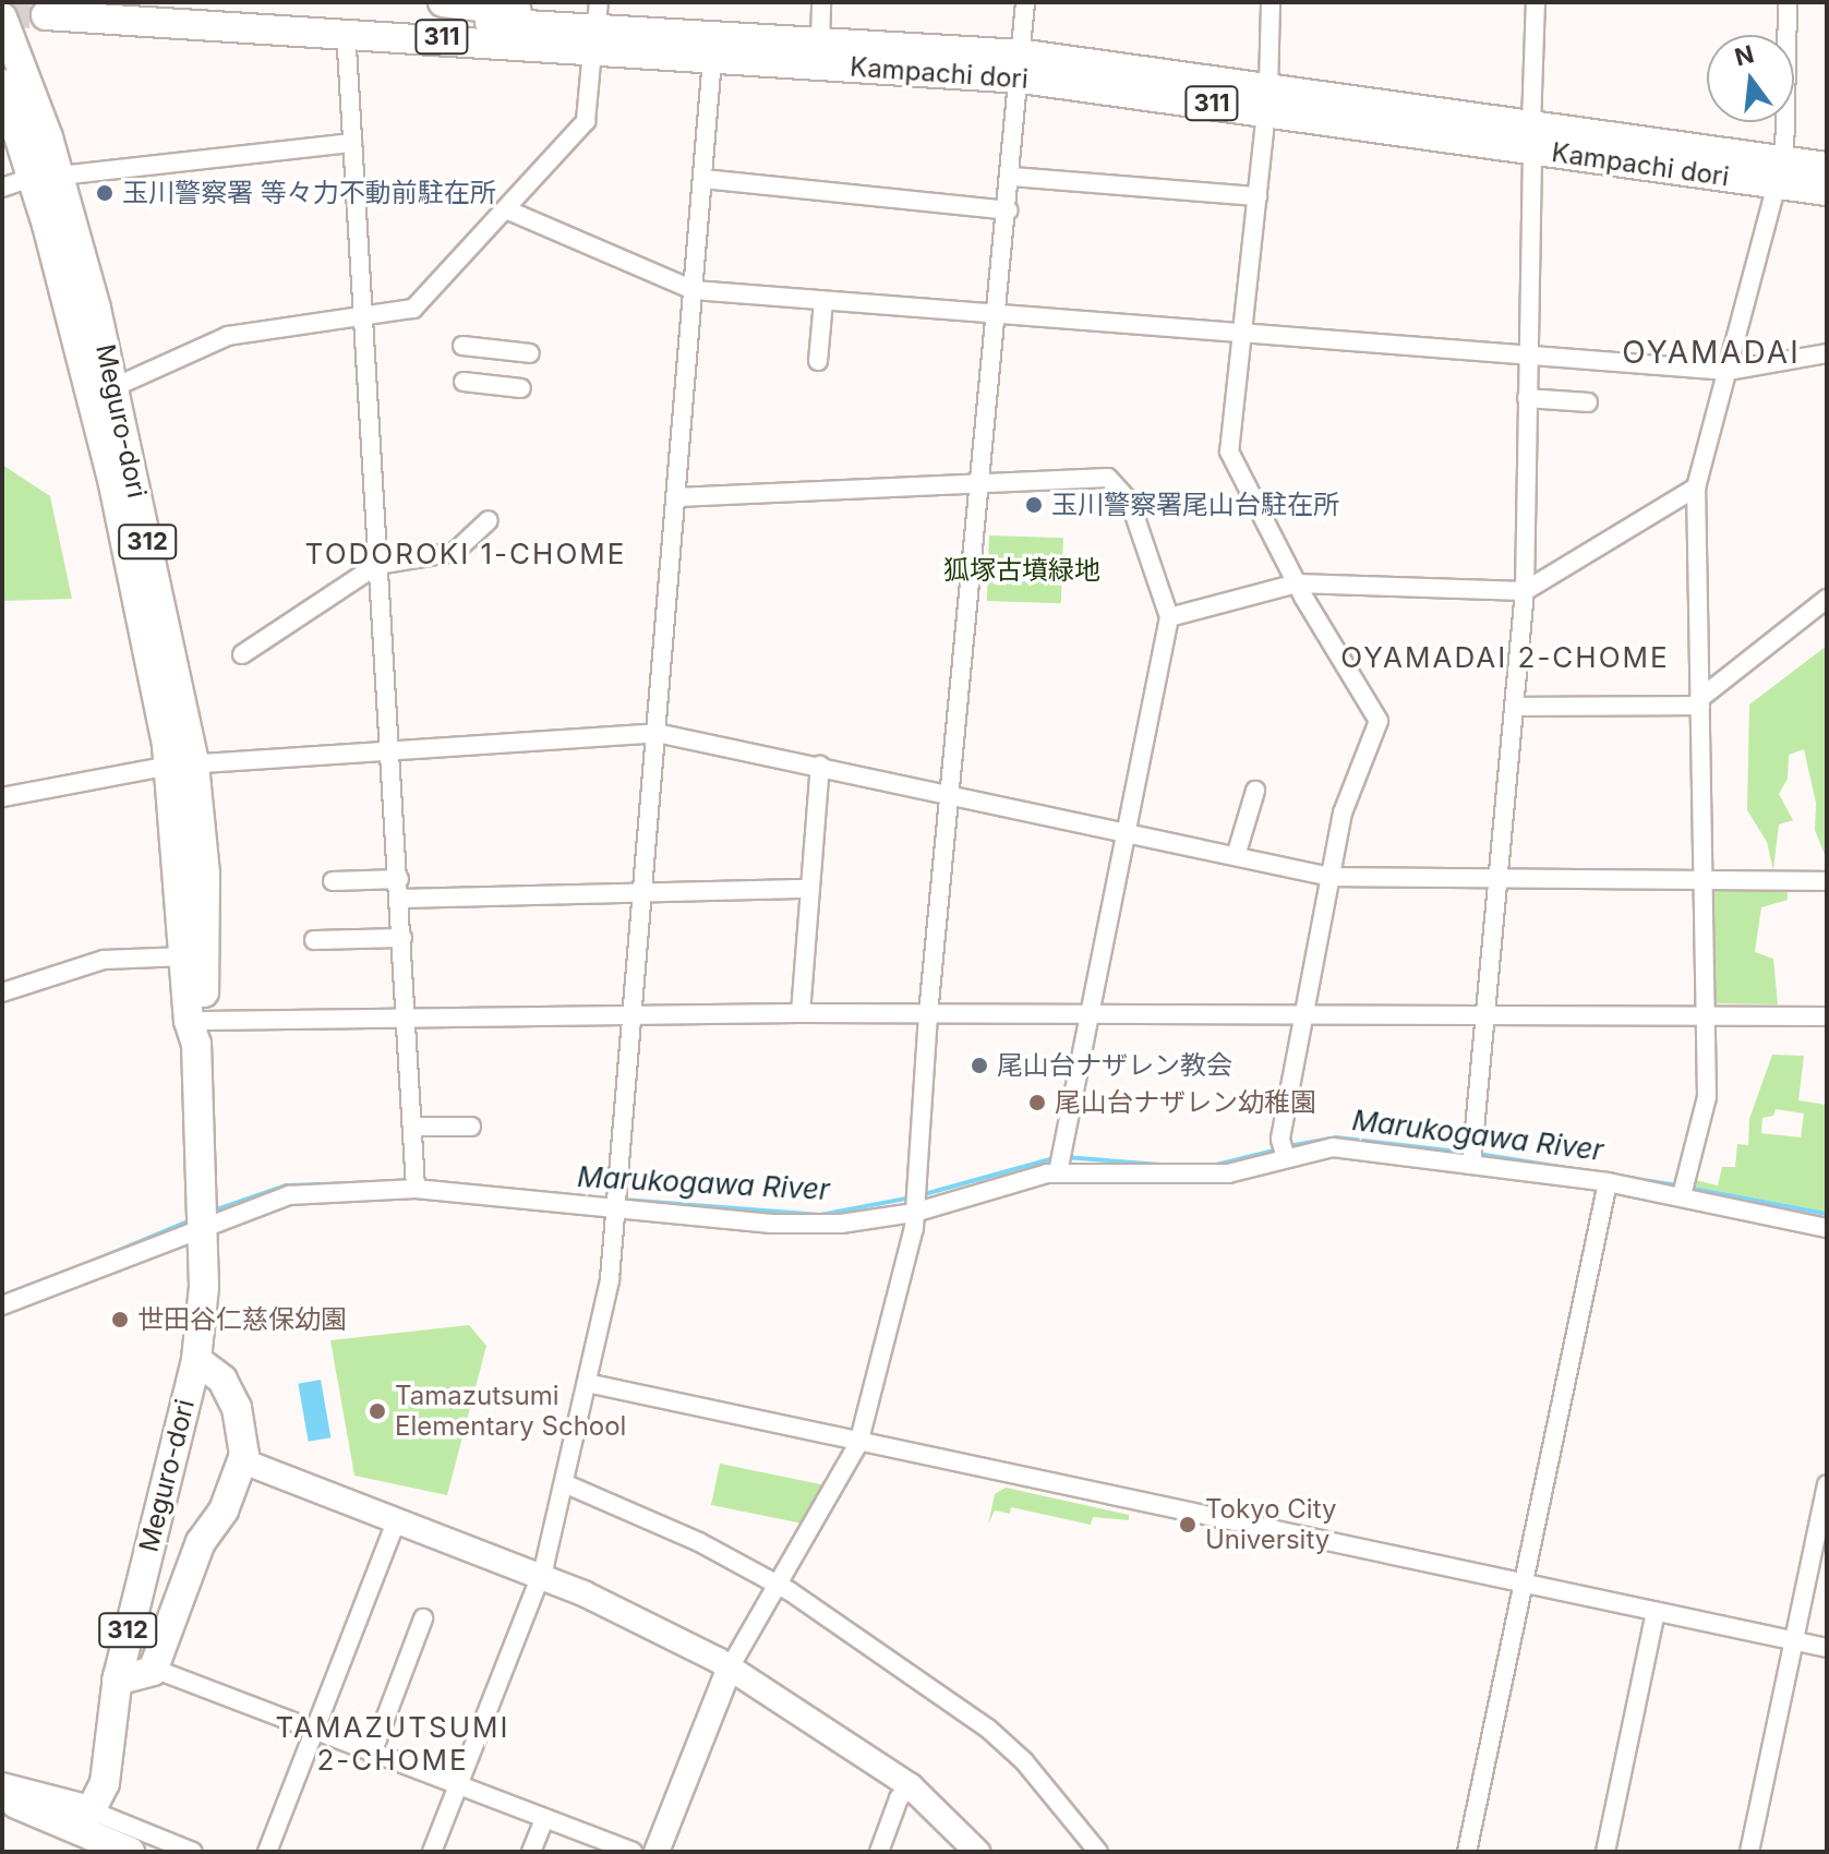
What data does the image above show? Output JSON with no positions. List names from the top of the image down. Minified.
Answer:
{"streets":{"main road":["311","Kampachi dori","Meguro-dori","312"]},"crossings":[["Meguro-dori","312"]],"districts":["OYAMADAI","TODOROKI 1-CHOME","OYAMADAI 2-CHOME","TAMAZUTSUMI 2-CHOME"],"water":["Marukogawa River"],"parks":["狐塚古墳緑地"],"places":["玉川警察署 等々力不動前駐在所","玉川警察署尾山台駐在所","尾山台ナザレン教会","尾山台ナザレン幼稚園","世田谷仁慈保幼園","Tamazutsumi Elementary School","Tokyo City University"],"north":"top"}
